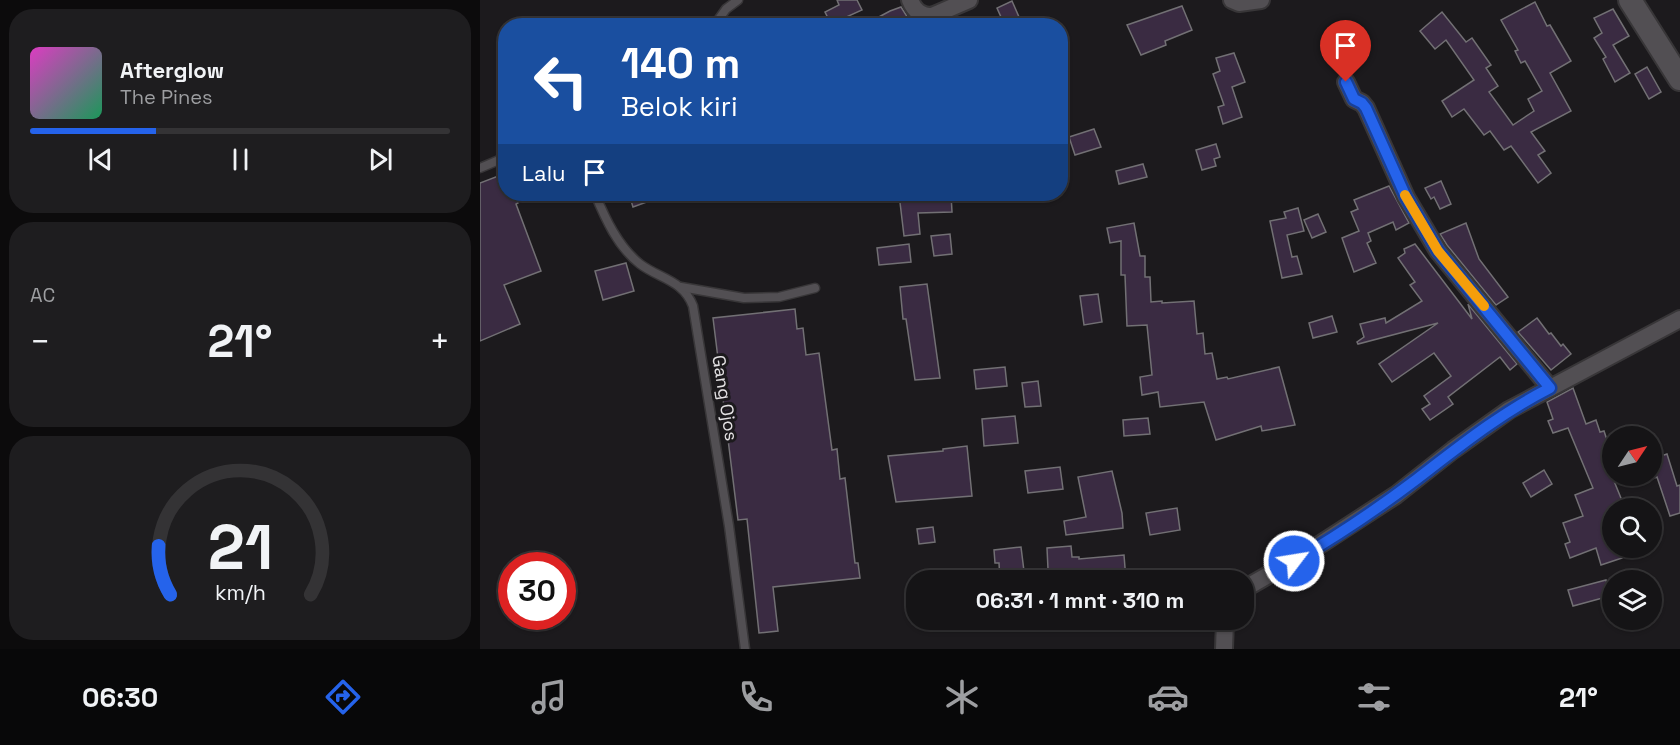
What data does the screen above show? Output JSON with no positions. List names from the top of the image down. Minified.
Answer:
{"streets":{"lane":["Gang Ojos"]},"north":"top right","page":{"turn":["140 m","Belok kiri"],"song":["Afterglow","The Pines"],"then":"Lalu","tile":"AC","heat":["−","21°","+"],"limit":"30","trip":"06:31 · 1 mnt · 310 m","tabs":["06:30","21°"],"gauge":["21","km/h"]}}
